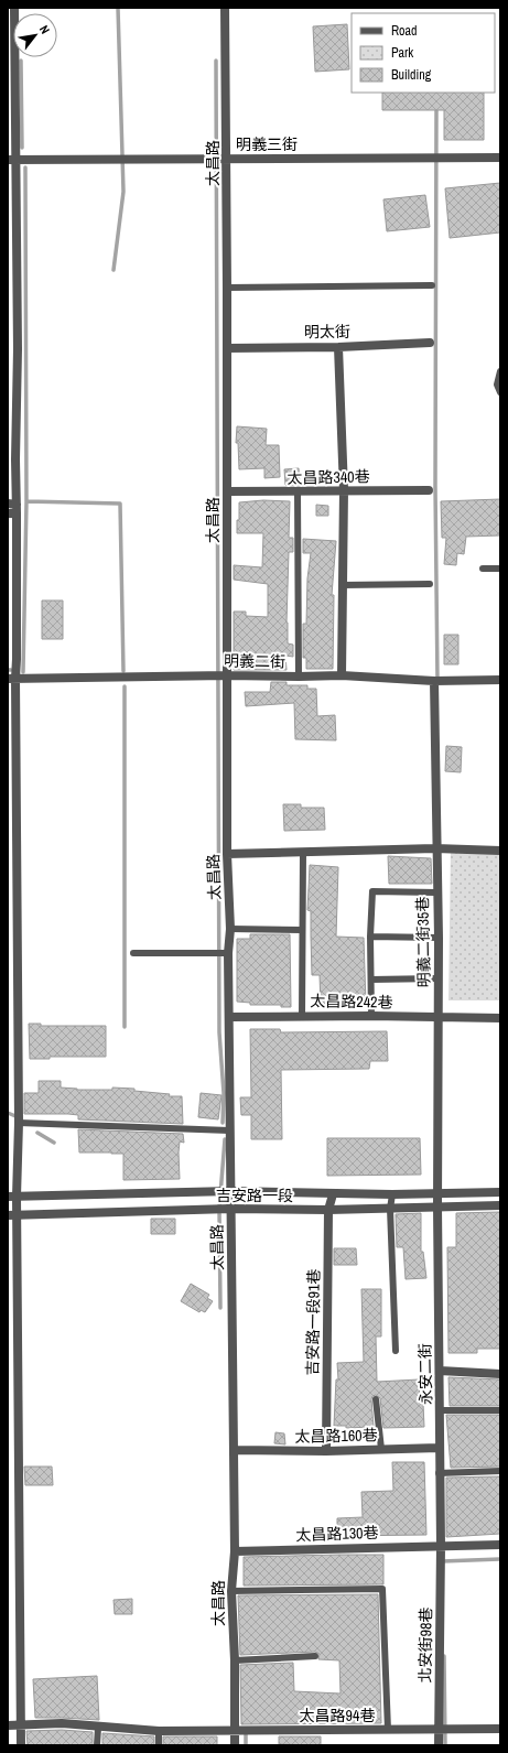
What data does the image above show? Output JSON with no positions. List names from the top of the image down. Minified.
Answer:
{"streets":{"street":["明義三街","太昌路","明太街","太昌路340巷","明義二街","明義二街35巷","太昌路242巷","吉安路一段","吉安路一段91巷","永安二街","太昌路160巷","太昌路130巷","北安街98巷","太昌路94巷"]},"crossings":[["明義三街","太昌路"],["太昌路","明太街"],["太昌路","太昌路340巷"],["太昌路","明義二街"],["太昌路","太昌路242巷"],["太昌路","吉安路一段"],["太昌路","太昌路160巷"],["太昌路","太昌路130巷"],["太昌路","太昌路94巷"],["明義二街","明義二街35巷"],["明義二街35巷","太昌路242巷"],["明義二街35巷","吉安路一段"],["明義二街35巷","永安二街"],["吉安路一段","吉安路一段91巷"],["吉安路一段","永安二街"],["吉安路一段91巷","太昌路160巷"],["永安二街","太昌路160巷"],["永安二街","太昌路130巷"],["永安二街","北安街98巷"],["太昌路130巷","北安街98巷"],["北安街98巷","太昌路94巷"]],"legend":["Road","Park","Building"],"north":"top right"}
